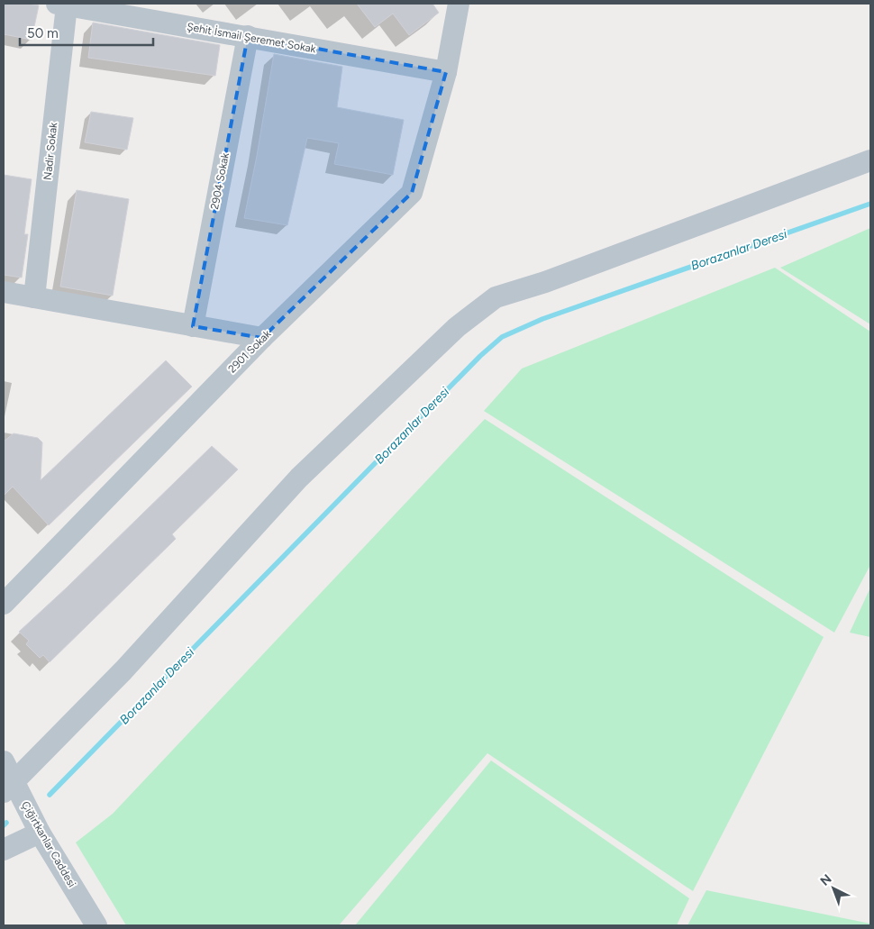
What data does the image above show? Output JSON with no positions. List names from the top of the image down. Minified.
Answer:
{"streets":{"street":["Şehit İsmail Şeremet Sokak","Nadir Sokak","2904 Sokak","2901 Sokak","Çiğirtkanlar Caddesi"]},"crossings":[["Şehit İsmail Şeremet Sokak","Nadir Sokak"],["Şehit İsmail Şeremet Sokak","2904 Sokak"],["Şehit İsmail Şeremet Sokak","2901 Sokak"]],"water":["Borazanlar Deresi"],"scale_bar":"50 m","north":"top left"}
